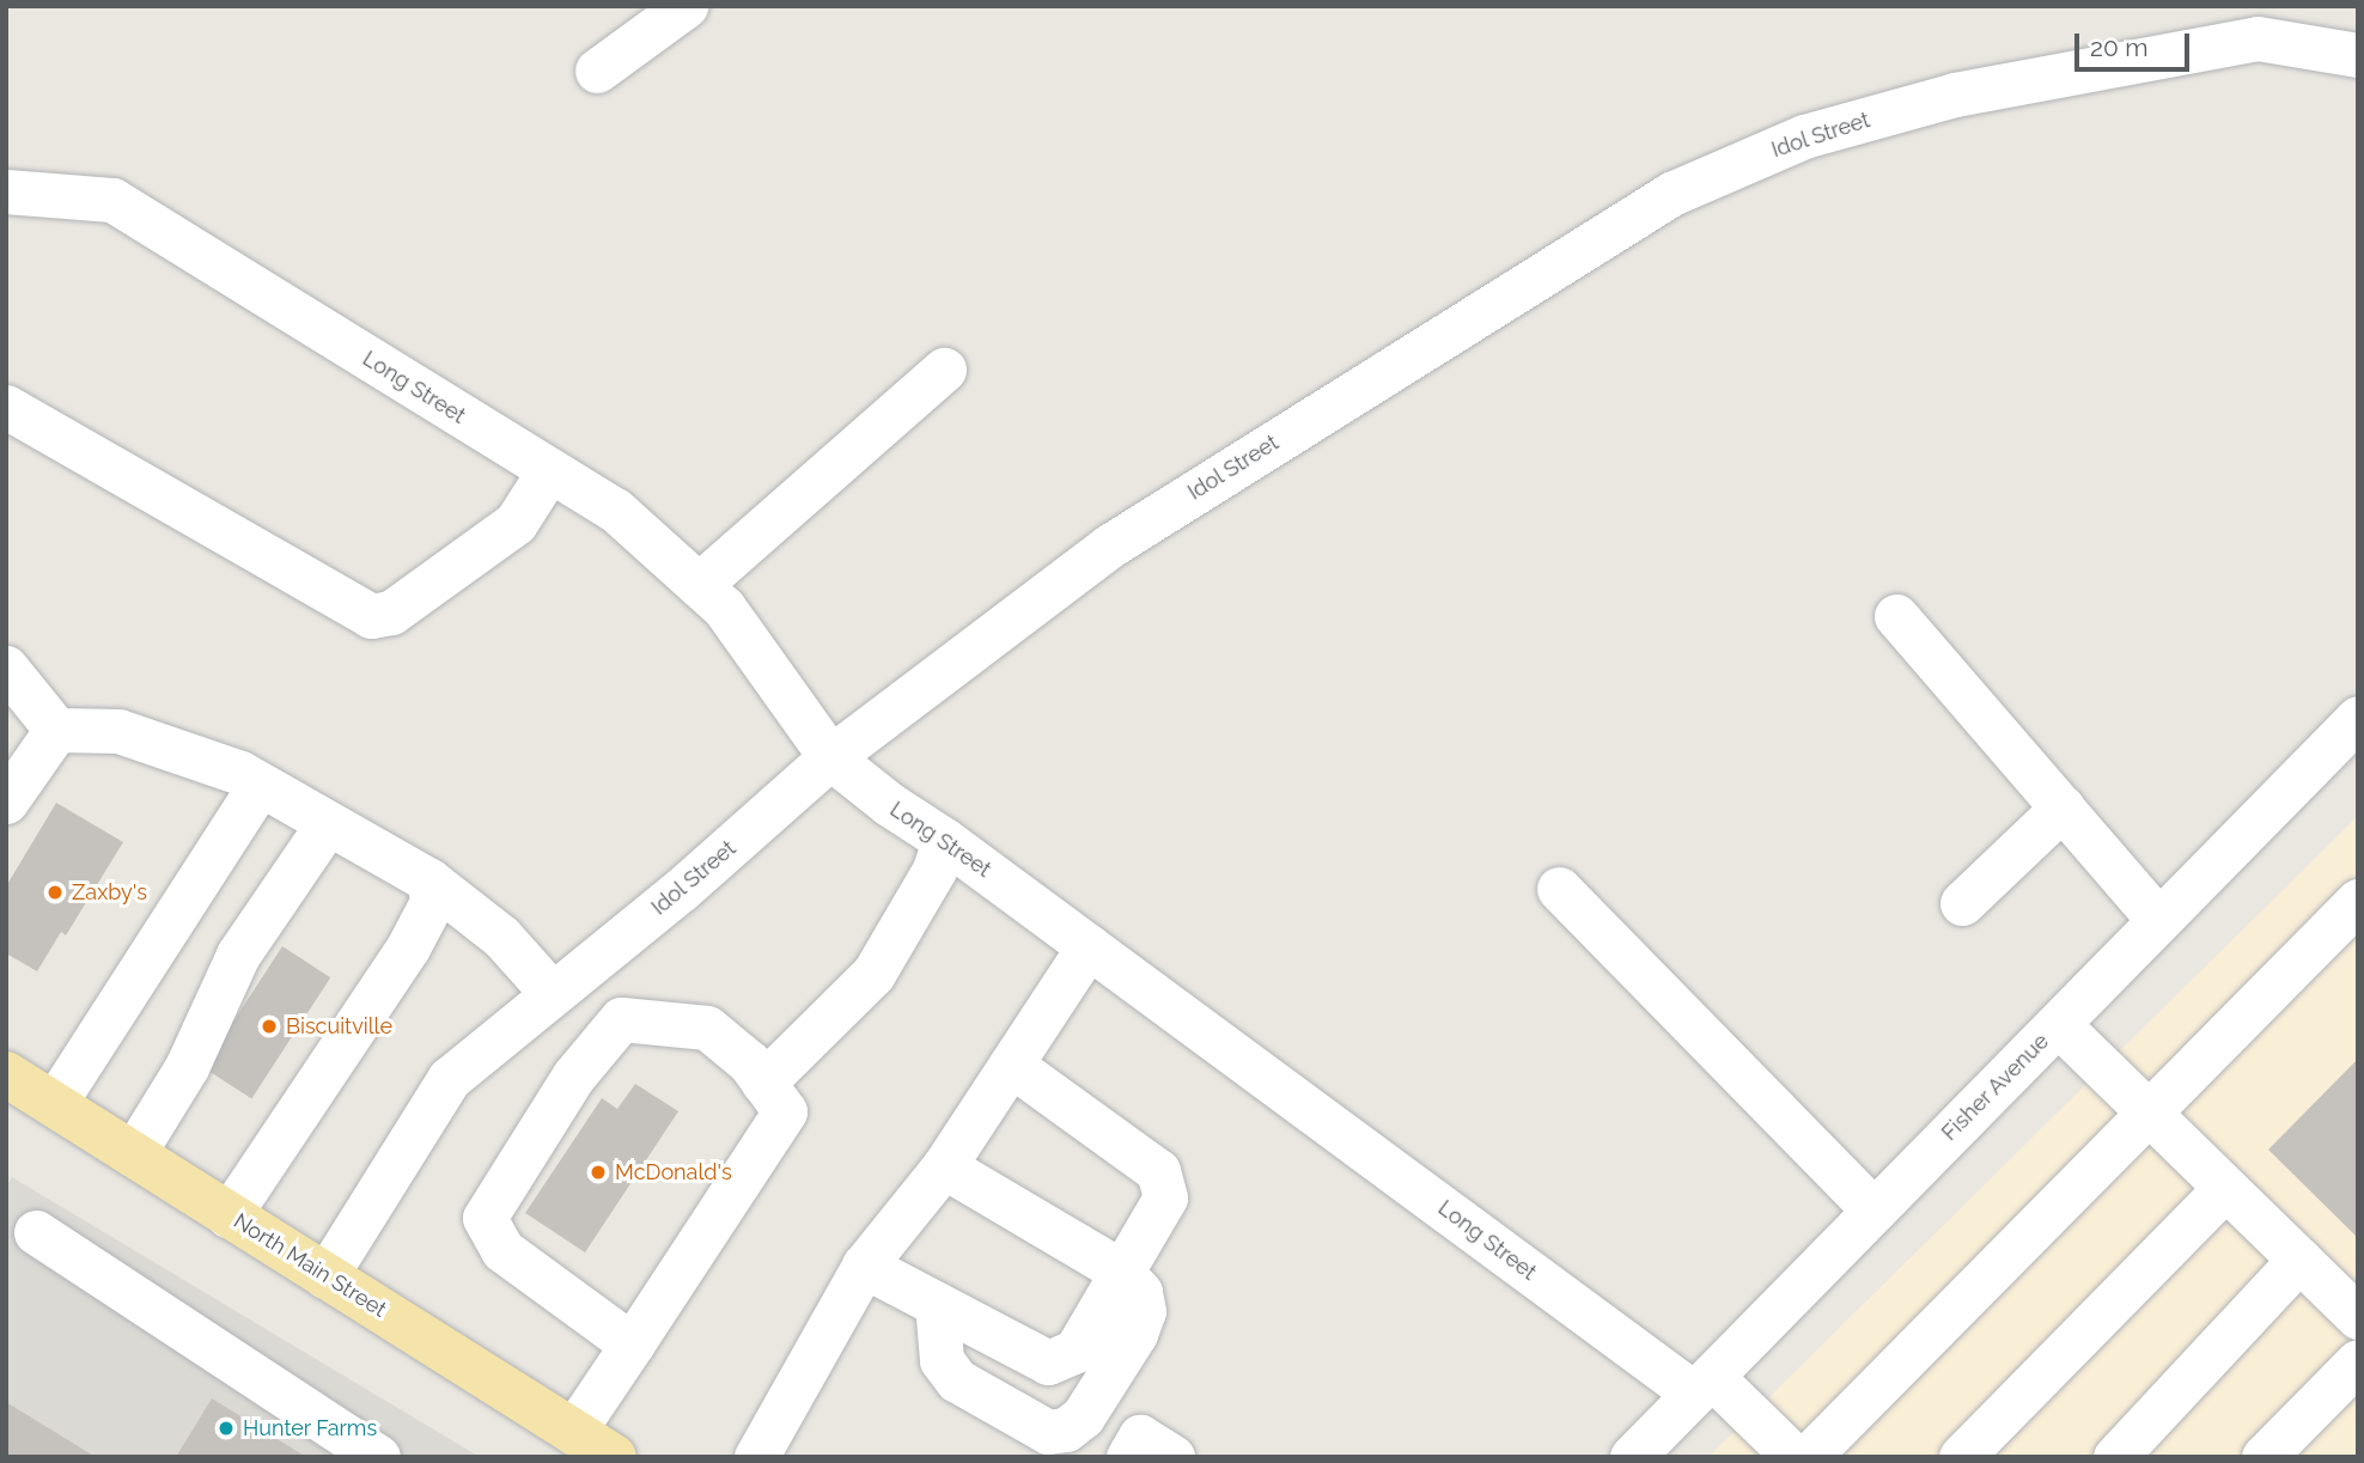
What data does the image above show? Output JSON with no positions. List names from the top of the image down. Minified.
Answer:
{"streets":{"main road":["North Main Street"],"street":["Idol Street","Long Street","Fisher Avenue"]},"crossings":[["Idol Street","Long Street"],["Idol Street","North Main Street"],["Long Street","Fisher Avenue"]],"places":["Zaxby's","Biscuitville","McDonald's","Hunter Farms"],"scale_bar":"20 m"}
